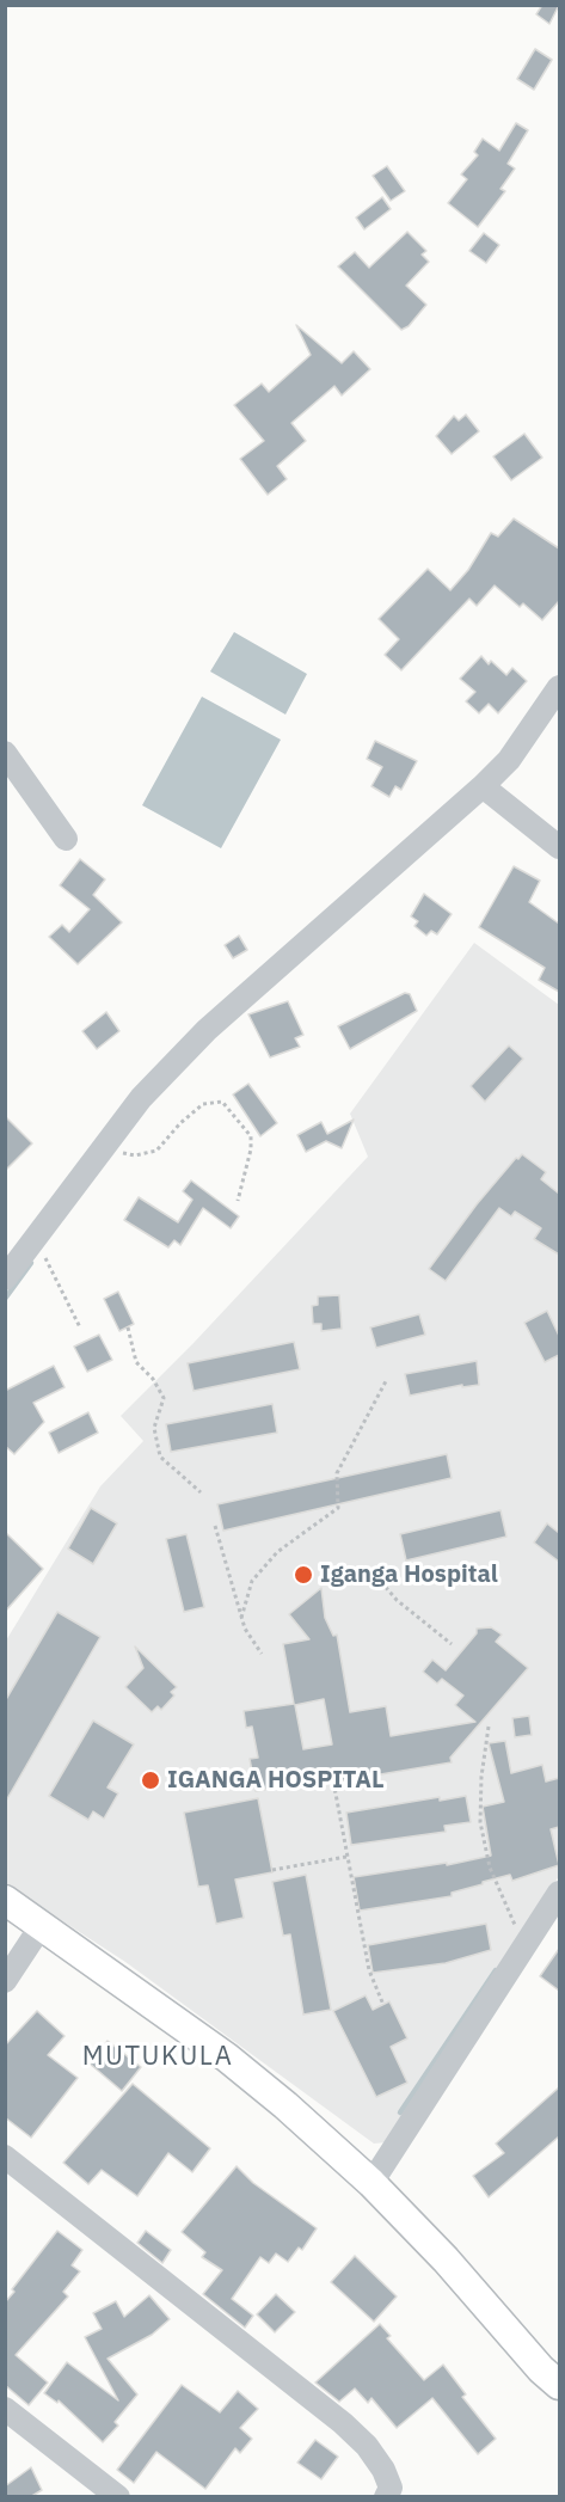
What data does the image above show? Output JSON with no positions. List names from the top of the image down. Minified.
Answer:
{"districts":["MUTUKULA"],"places":["Iganga Hospital","IGANGA HOSPITAL"]}
